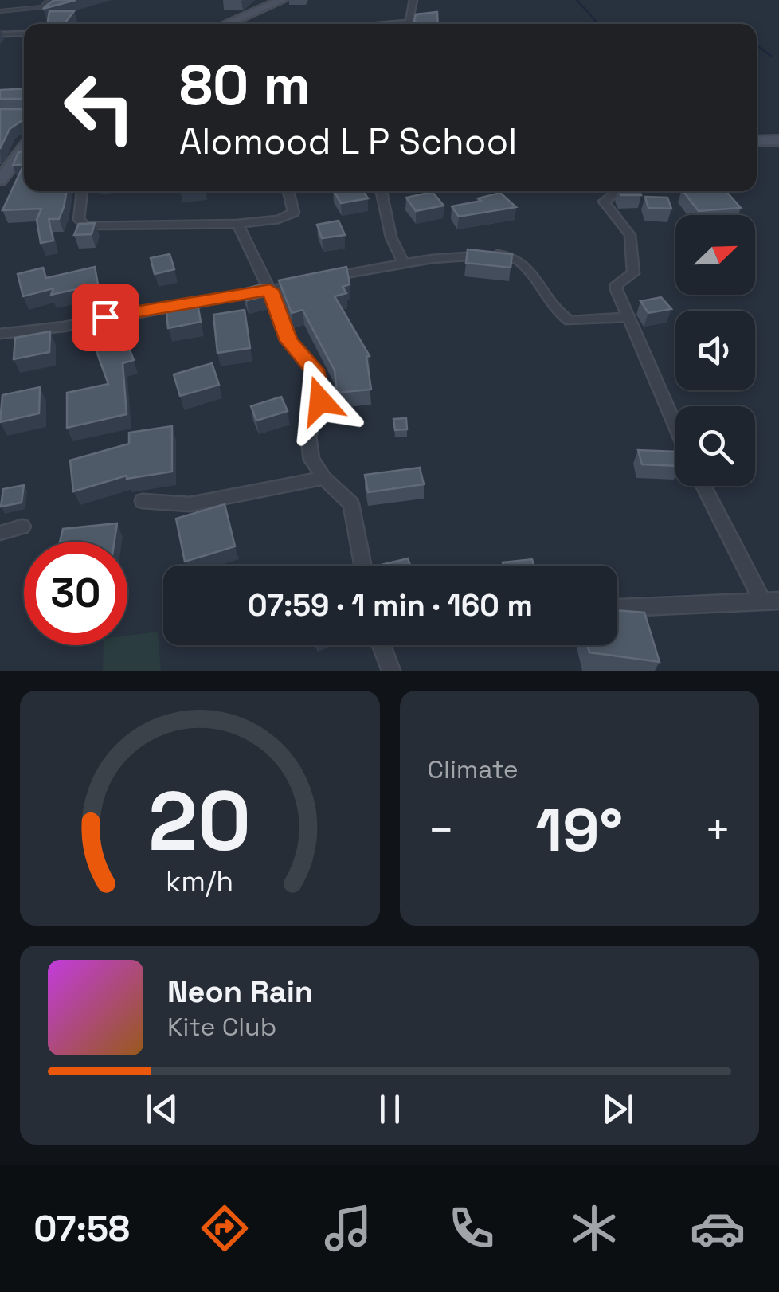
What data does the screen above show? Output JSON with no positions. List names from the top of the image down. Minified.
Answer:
{"north":"top right","page":{"turn":["80 m","Alomood L P School"],"limit":"30","trip":"07:59 · 1 min · 160 m","tile":"Climate","heat":["−","19°","+"],"song":["Neon Rain","Kite Club"],"tabs":"07:58","gauge":["20","km/h"]}}
